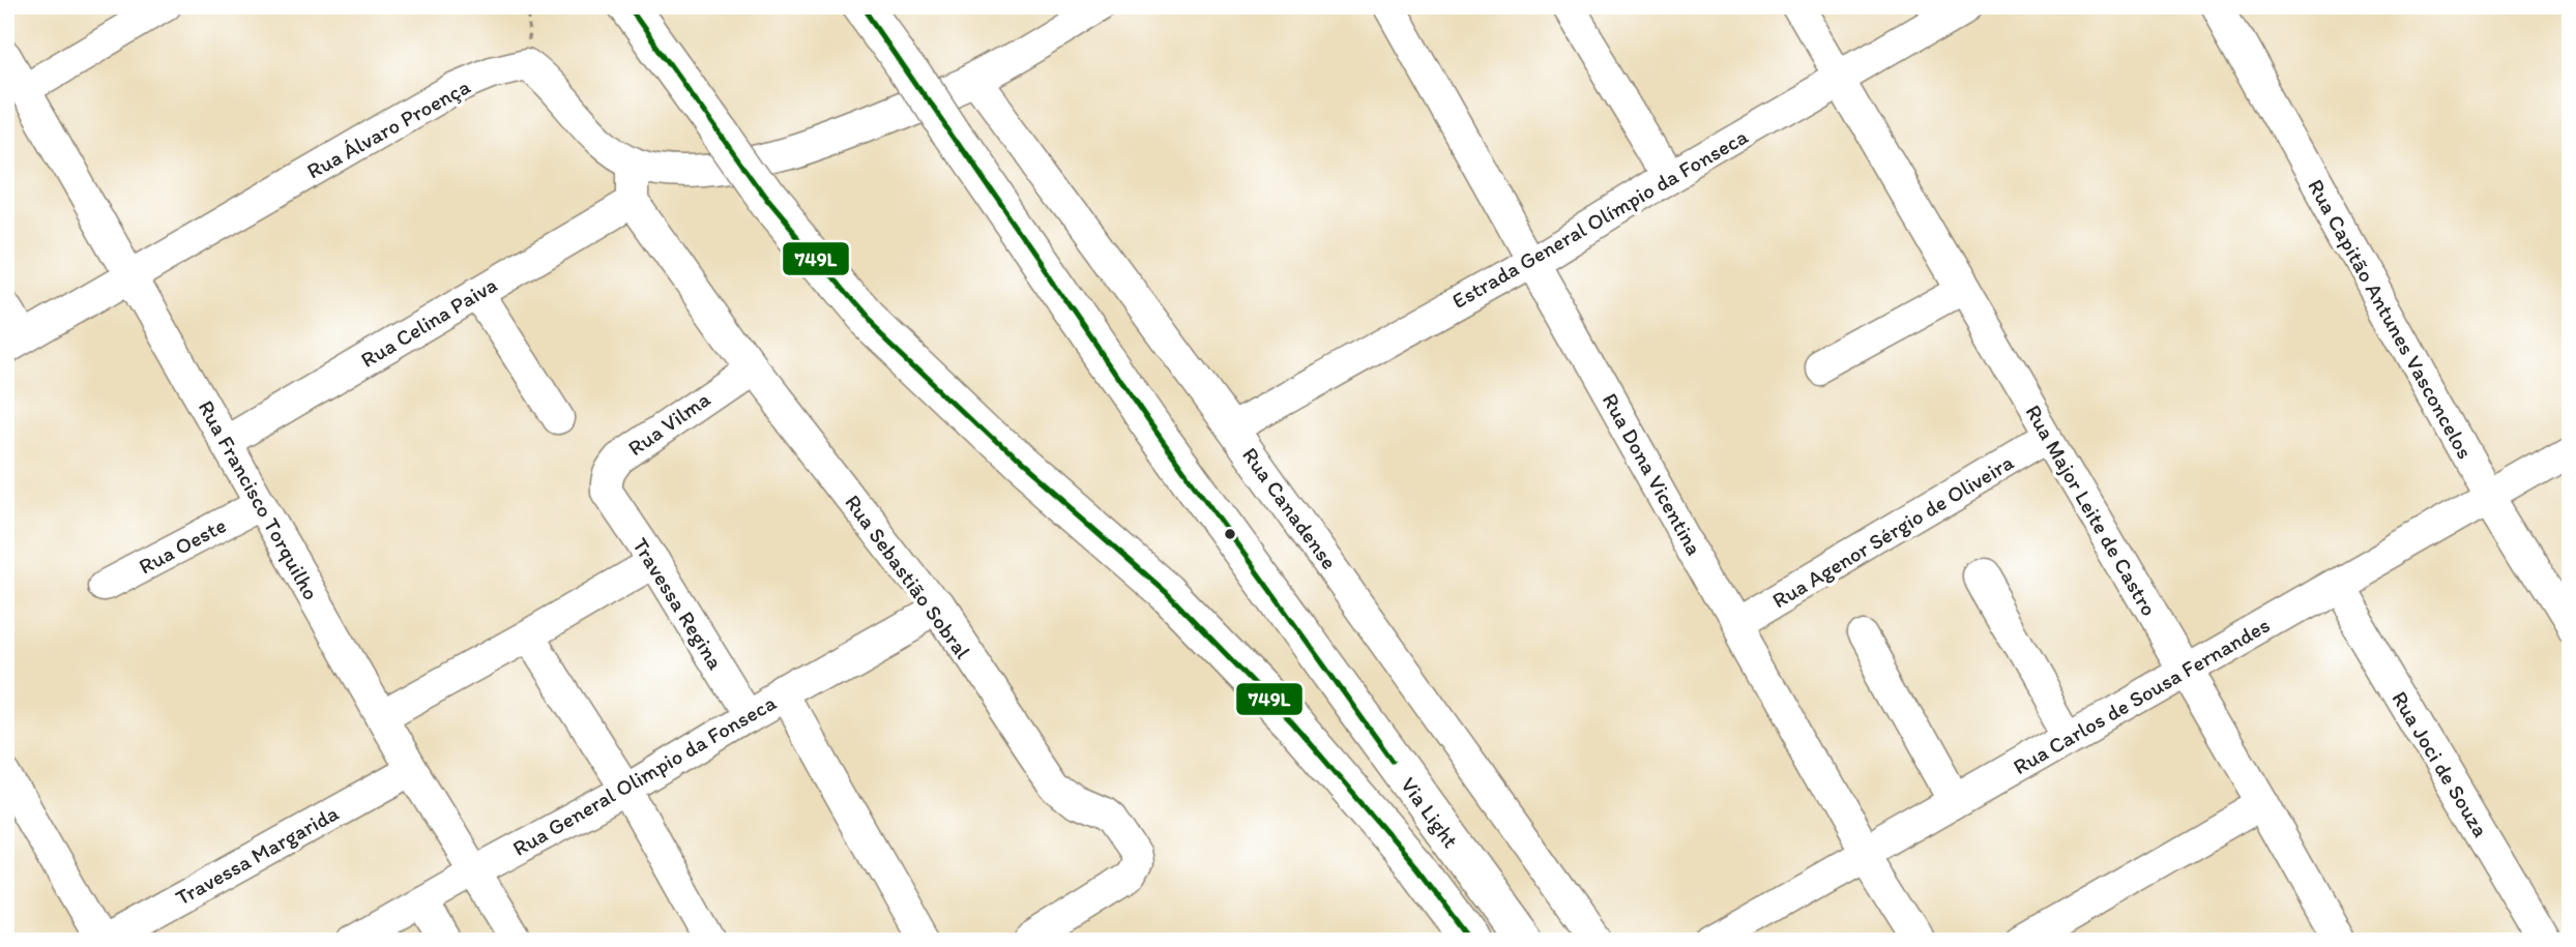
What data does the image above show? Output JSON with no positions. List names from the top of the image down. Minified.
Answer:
{"streets":{"main road":["Via Light"],"street":["Rua Álvaro Proença","Estrada General Olímpio da Fonseca","Rua Capitão Antunes Vasconcelos","Rua Celina Paiva","Rua Vilma","Rua Dona Vicentina","Rua Francisco Torquilho","Rua Canadense","Rua Major Leite de Castro","Rua Agenor Sérgio de Oliveira","Rua Oeste","Rua Sebastião Sobral","Travessa Regina","Rua Carlos de Sousa Fernandes","Rua Joci de Souza","Rua General Olimpio da Fonseca","Travessa Margarida"]},"crossings":[["Rua Álvaro Proença","Rua Francisco Torquilho"],["Estrada General Olímpio da Fonseca","Rua Dona Vicentina"],["Estrada General Olímpio da Fonseca","Rua Canadense"],["Estrada General Olímpio da Fonseca","Rua Major Leite de Castro"],["Rua Capitão Antunes Vasconcelos","Rua Carlos de Sousa Fernandes"],["Rua Celina Paiva","Rua Francisco Torquilho"],["Rua Celina Paiva","Rua Sebastião Sobral"],["Rua Vilma","Rua Sebastião Sobral"],["Rua Vilma","Travessa Regina"],["Rua Dona Vicentina","Rua Agenor Sérgio de Oliveira"],["Rua Dona Vicentina","Rua Carlos de Sousa Fernandes"],["Rua Francisco Torquilho","Rua Oeste"],["Rua Francisco Torquilho","Rua General Olimpio da Fonseca"],["Rua Francisco Torquilho","Travessa Margarida"],["Rua Major Leite de Castro","Rua Agenor Sérgio de Oliveira"],["Rua Major Leite de Castro","Rua Carlos de Sousa Fernandes"],["Rua Sebastião Sobral","Rua General Olimpio da Fonseca"],["Travessa Regina","Rua General Olimpio da Fonseca"],["Rua Carlos de Sousa Fernandes","Rua Joci de Souza"]],"lines":["transit line 749L"]}
